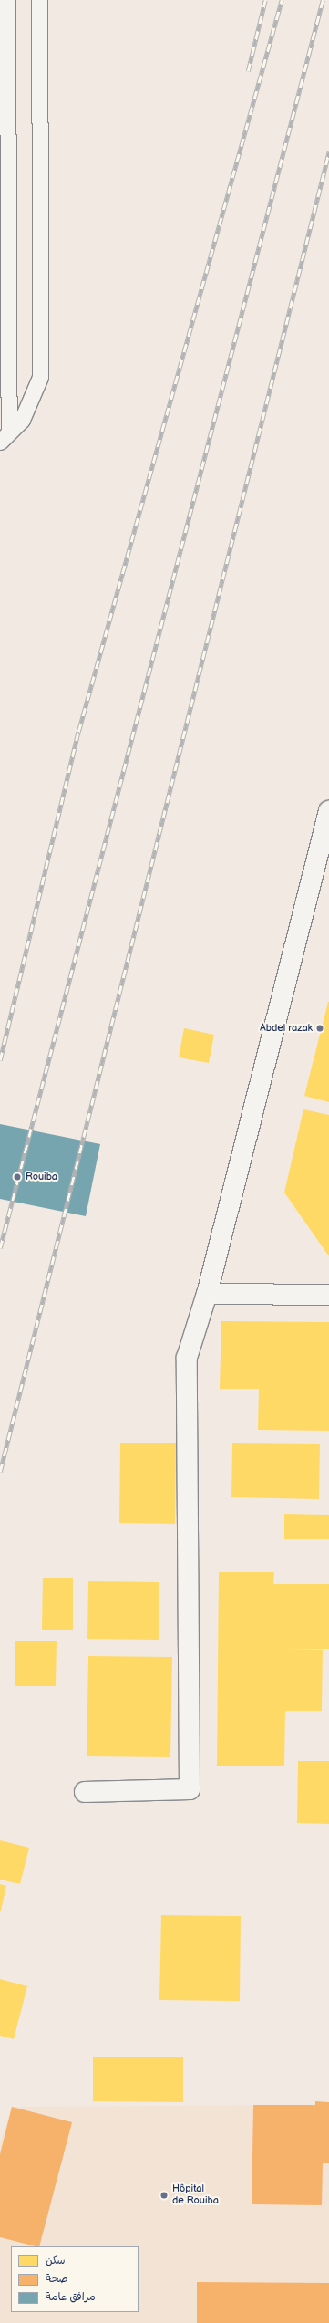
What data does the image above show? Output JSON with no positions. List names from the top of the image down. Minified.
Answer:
{"places":["Abdel razak","Rouiba","Hôpital de Rouiba"],"legend":["سكن","صحة","مرافق عامة"]}
